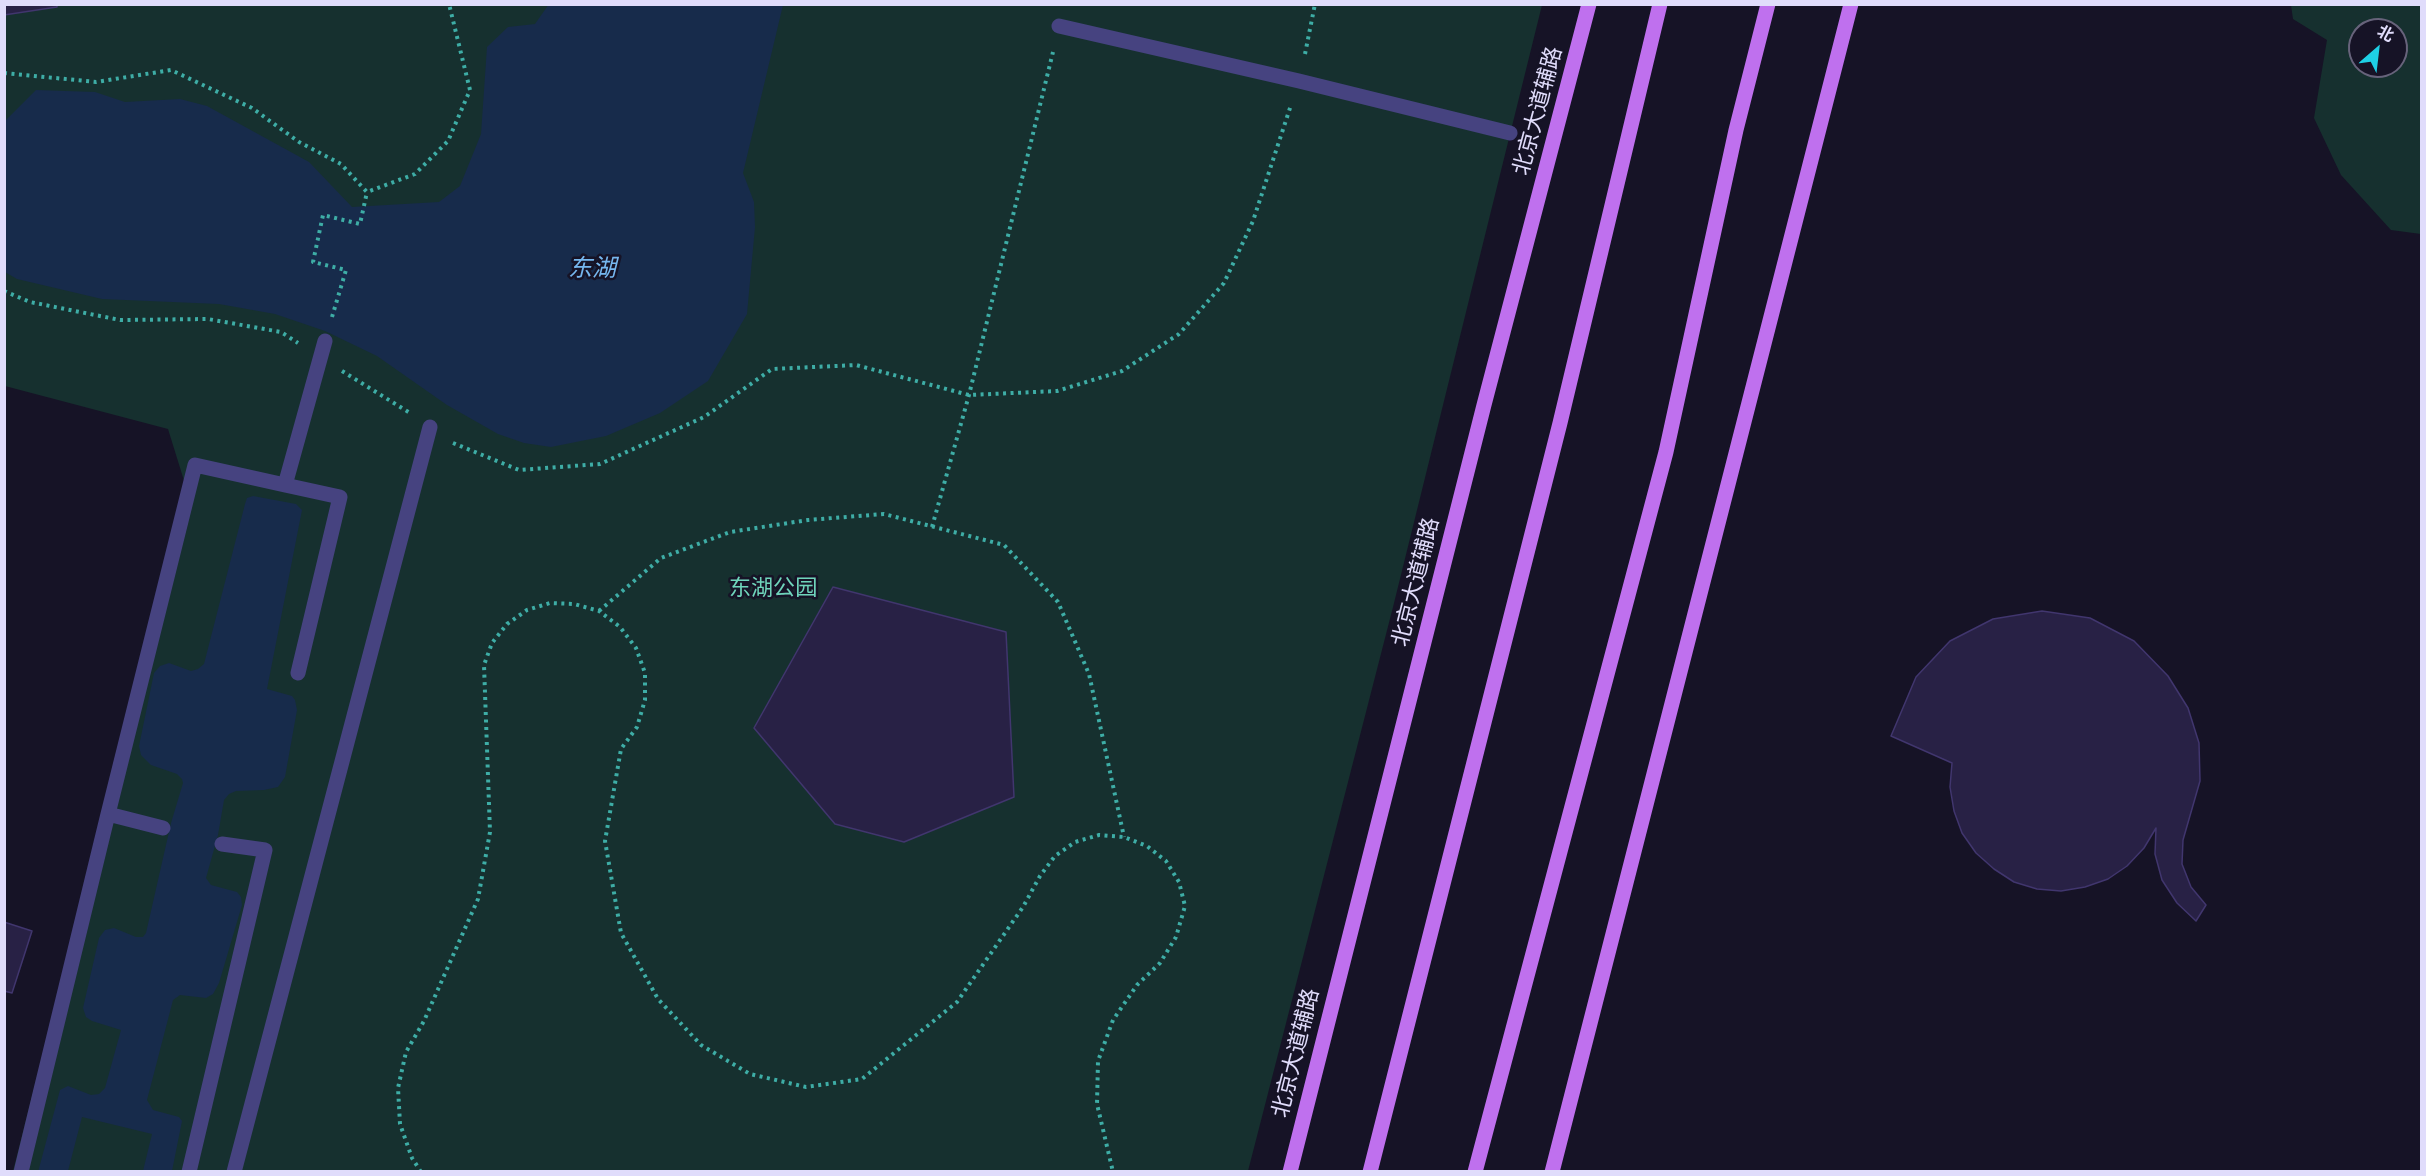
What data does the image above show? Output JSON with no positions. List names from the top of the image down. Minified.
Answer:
{"streets":{"main road":["北京大道辅路"]},"water":["东湖"],"parks":["东湖公园"],"north":"top right"}
